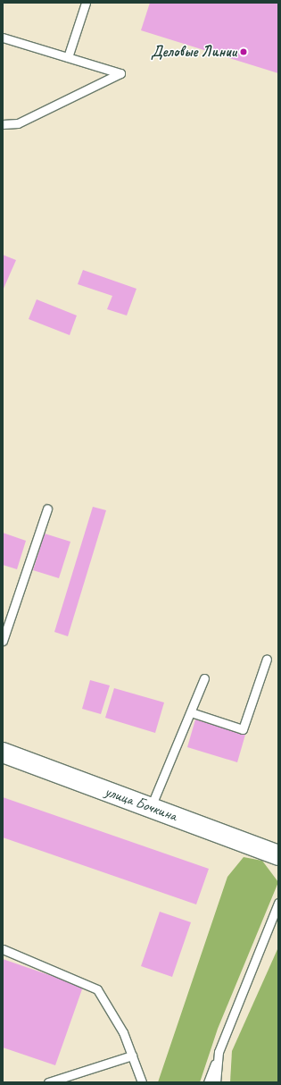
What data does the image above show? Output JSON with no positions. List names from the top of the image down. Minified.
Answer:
{"streets":{"street":["улица Бочкина"]},"places":["Деловые Линии"]}
